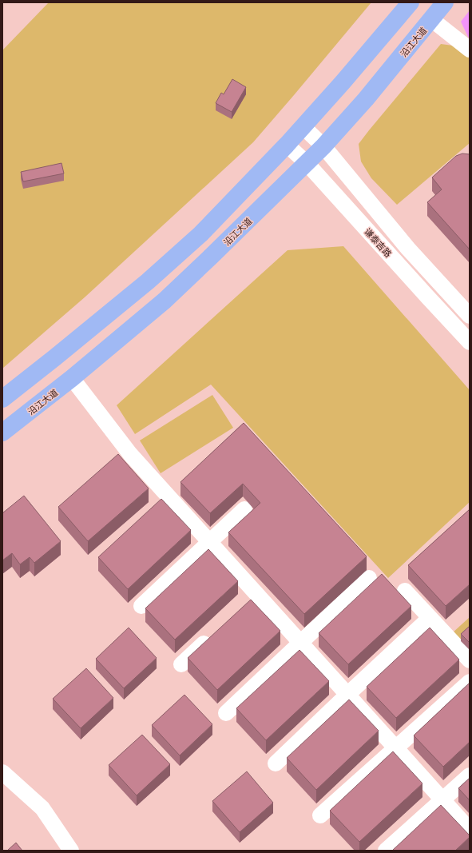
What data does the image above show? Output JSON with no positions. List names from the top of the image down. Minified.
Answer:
{"streets":{"main road":["沿江大道"],"street":["谦泰吉路"]},"crossings":[["沿江大道","谦泰吉路"]]}
